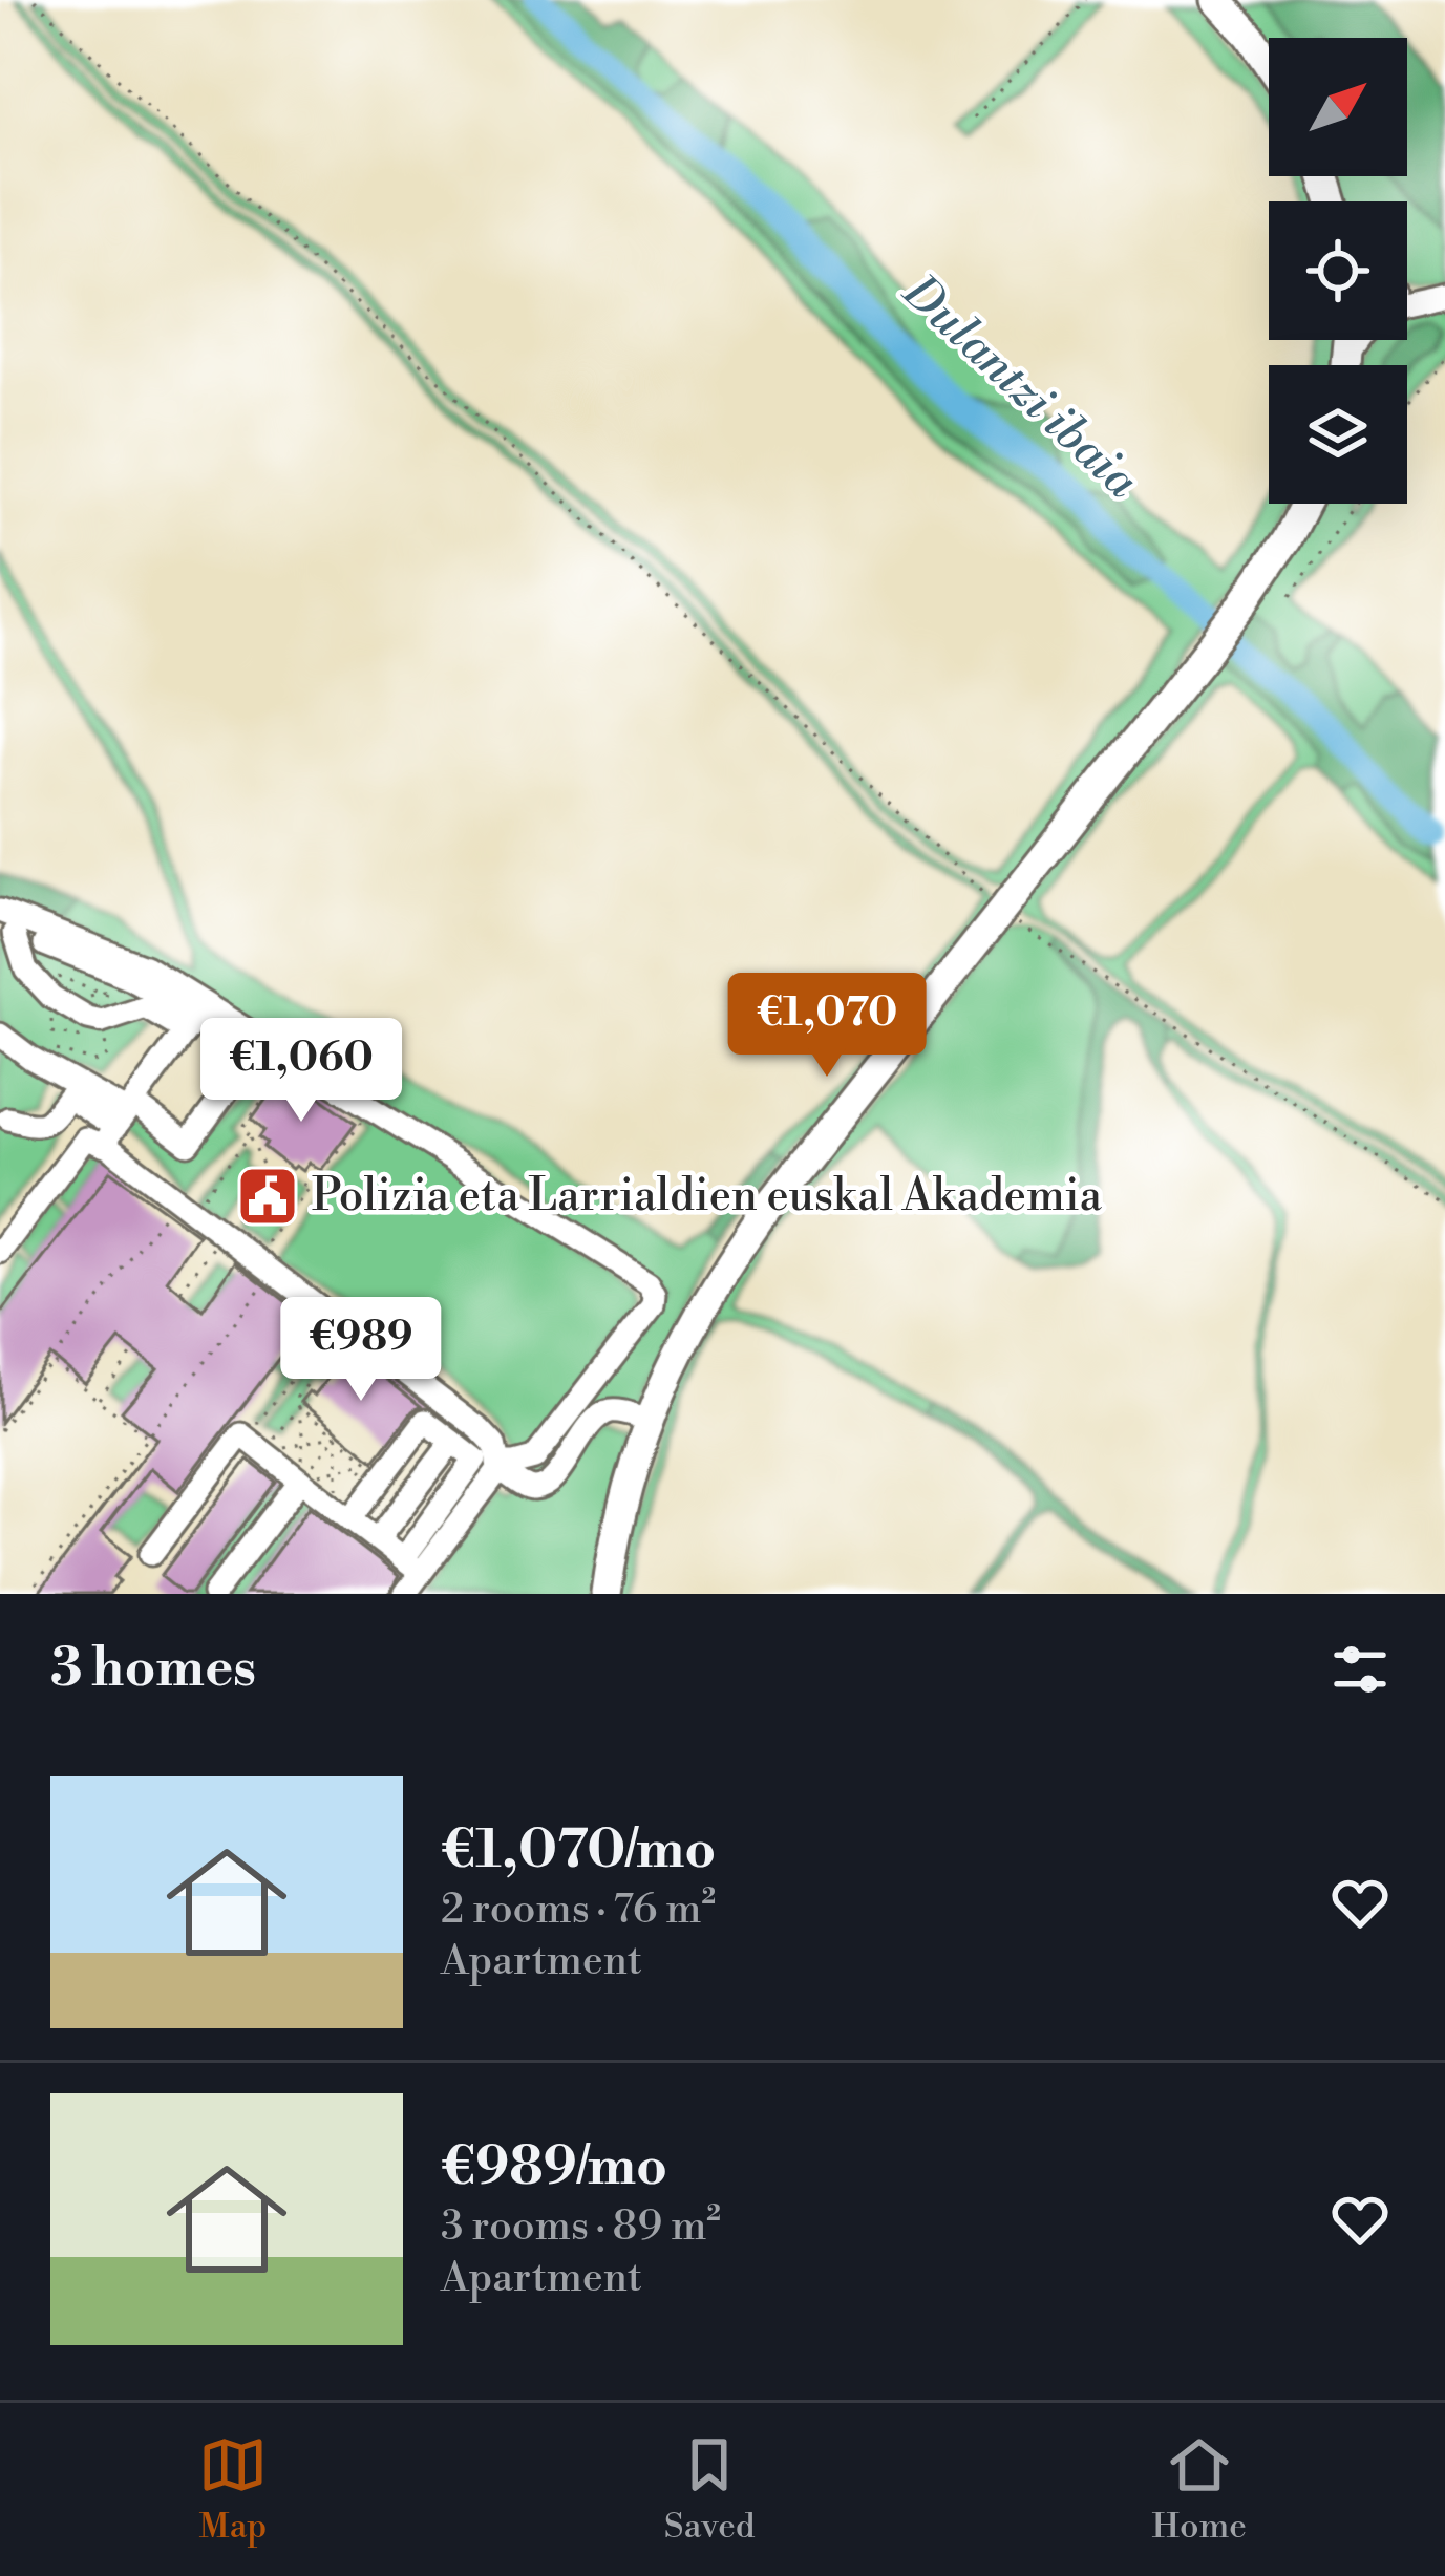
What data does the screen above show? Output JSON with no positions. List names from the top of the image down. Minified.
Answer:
{"water":["Dulantzi ibaia"],"places":{"public building":["Polizia eta Larrialdien euskal Akademia"]},"north":"top right","page":{"price":["€1,070","€1,060","€989"],"heading":"3 homes","list":[{"name":"€1,070/mo","note":"2 rooms · 76 m² · Apartment"},{"name":"€989/mo","note":"3 rooms · 89 m² · Apartment"}],"tabs":["Map","Saved","Home"]}}
